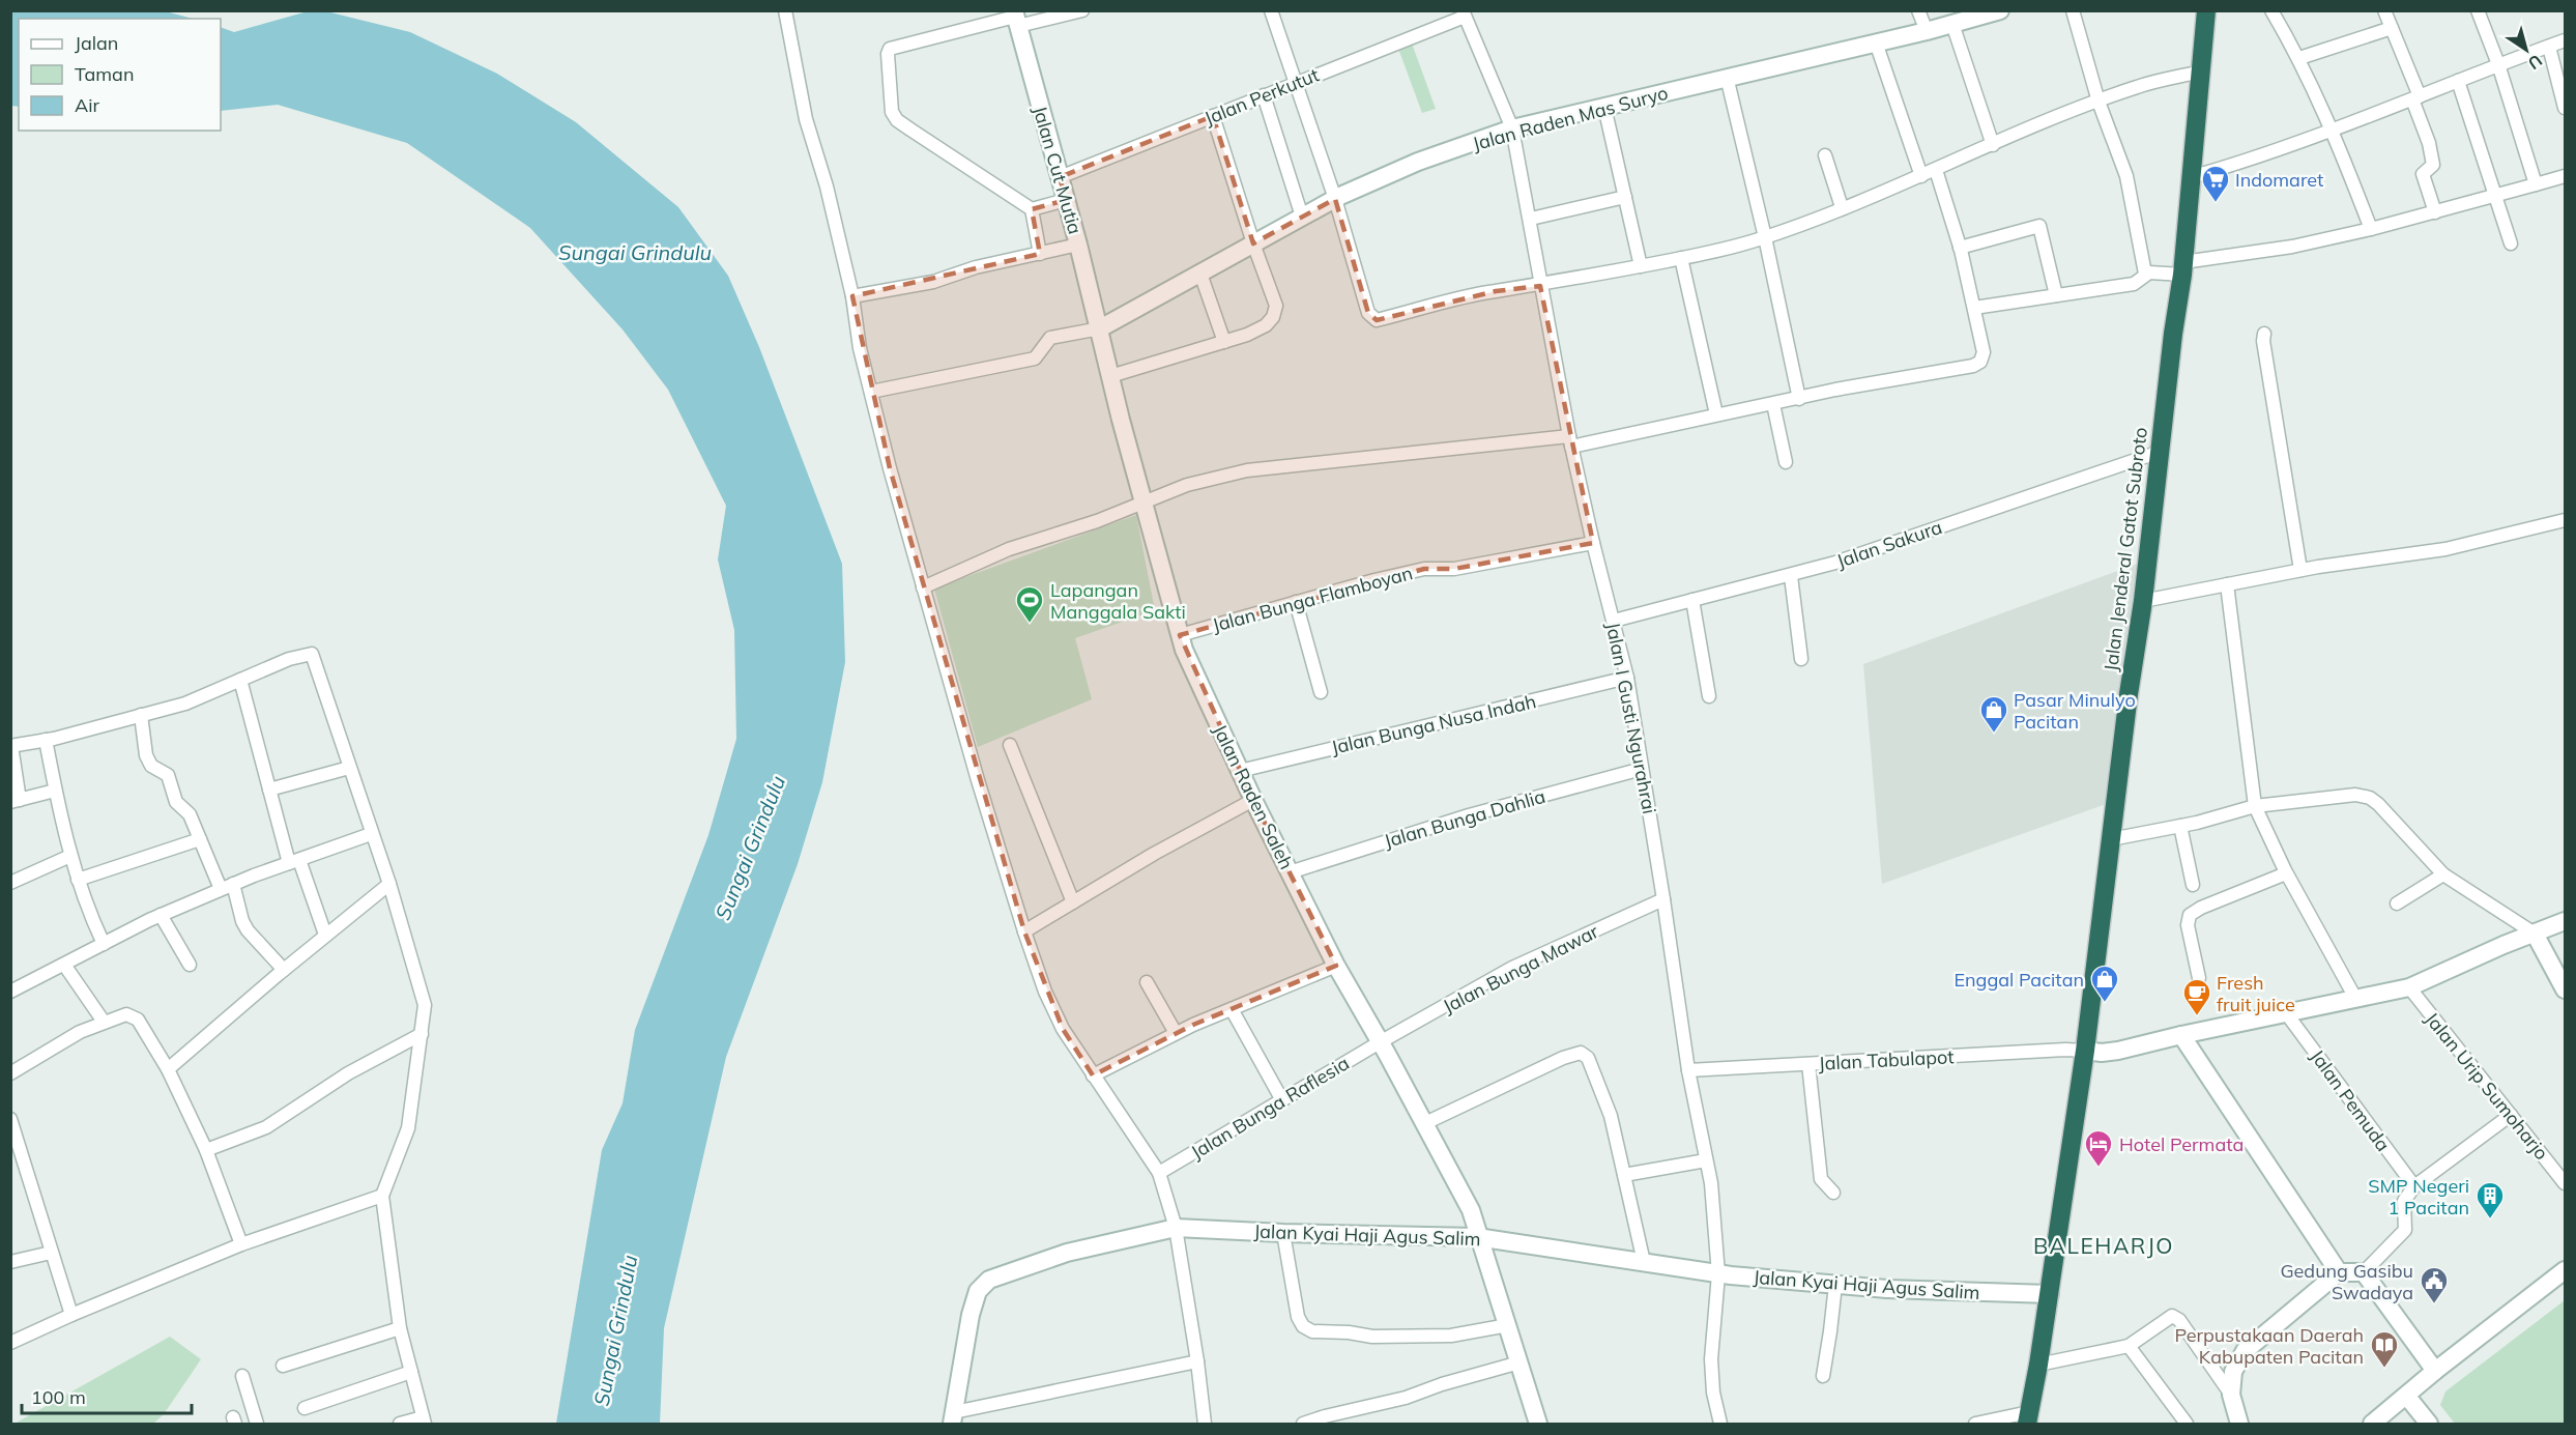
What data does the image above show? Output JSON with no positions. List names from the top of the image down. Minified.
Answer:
{"streets":{"highway":["Jalan Jenderal Gatot Subroto"],"street":["Jalan Perkutut","Jalan Raden Mas Suryo","Jalan Cut Mutia","Jalan Sakura","Jalan Bunga Flamboyan","Jalan I Gusti Ngurahrai","Jalan Bunga Nusa Indah","Jalan Raden Saleh","Jalan Bunga Dahlia","Jalan Bunga Mawar","Jalan Tabulapot","Jalan Urip Sumoharjo","Jalan Pemuda","Jalan Bunga Raflesia","Jalan Kyai Haji Agus Salim"]},"crossings":[["Jalan Perkutut","Jalan Cut Mutia"],["Jalan Perkutut","Jalan I Gusti Ngurahrai"],["Jalan Raden Mas Suryo","Jalan Cut Mutia"],["Jalan Raden Mas Suryo","Jalan I Gusti Ngurahrai"],["Jalan Raden Mas Suryo","Jalan Raden Saleh"],["Jalan Cut Mutia","Jalan Raden Saleh"],["Jalan Sakura","Jalan Jenderal Gatot Subroto"],["Jalan Sakura","Jalan I Gusti Ngurahrai"],["Jalan Jenderal Gatot Subroto","Jalan Tabulapot"],["Jalan Jenderal Gatot Subroto","Jalan Kyai Haji Agus Salim"],["Jalan Bunga Flamboyan","Jalan I Gusti Ngurahrai"],["Jalan Bunga Flamboyan","Jalan Raden Saleh"],["Jalan I Gusti Ngurahrai","Jalan Bunga Nusa Indah"],["Jalan I Gusti Ngurahrai","Jalan Bunga Dahlia"],["Jalan I Gusti Ngurahrai","Jalan Bunga Mawar"],["Jalan I Gusti Ngurahrai","Jalan Tabulapot"],["Jalan I Gusti Ngurahrai","Jalan Kyai Haji Agus Salim"],["Jalan Bunga Nusa Indah","Jalan Raden Saleh"],["Jalan Raden Saleh","Jalan Bunga Dahlia"],["Jalan Raden Saleh","Jalan Bunga Mawar"],["Jalan Raden Saleh","Jalan Bunga Raflesia"],["Jalan Raden Saleh","Jalan Kyai Haji Agus Salim"],["Jalan Bunga Mawar","Jalan Bunga Raflesia"]],"districts":["BALEHARJO"],"water":["Sungai Grindulu"],"places":{"supermarket":["Indomaret"],"sports":["Lapangan Manggala Sakti"],"shop":["Pasar Minulyo Pacitan","Enggal Pacitan"],"cafe":["Fresh fruit juice"],"hotel":["Hotel Permata"],"building":["SMP Negeri 1 Pacitan"],"public building":["Gedung Gasibu Swadaya"],"library":["Perpustakaan Daerah Kabupaten Pacitan"]},"legend":["Jalan","Taman","Air"],"scale_bar":"100 m","north":"bottom right"}
